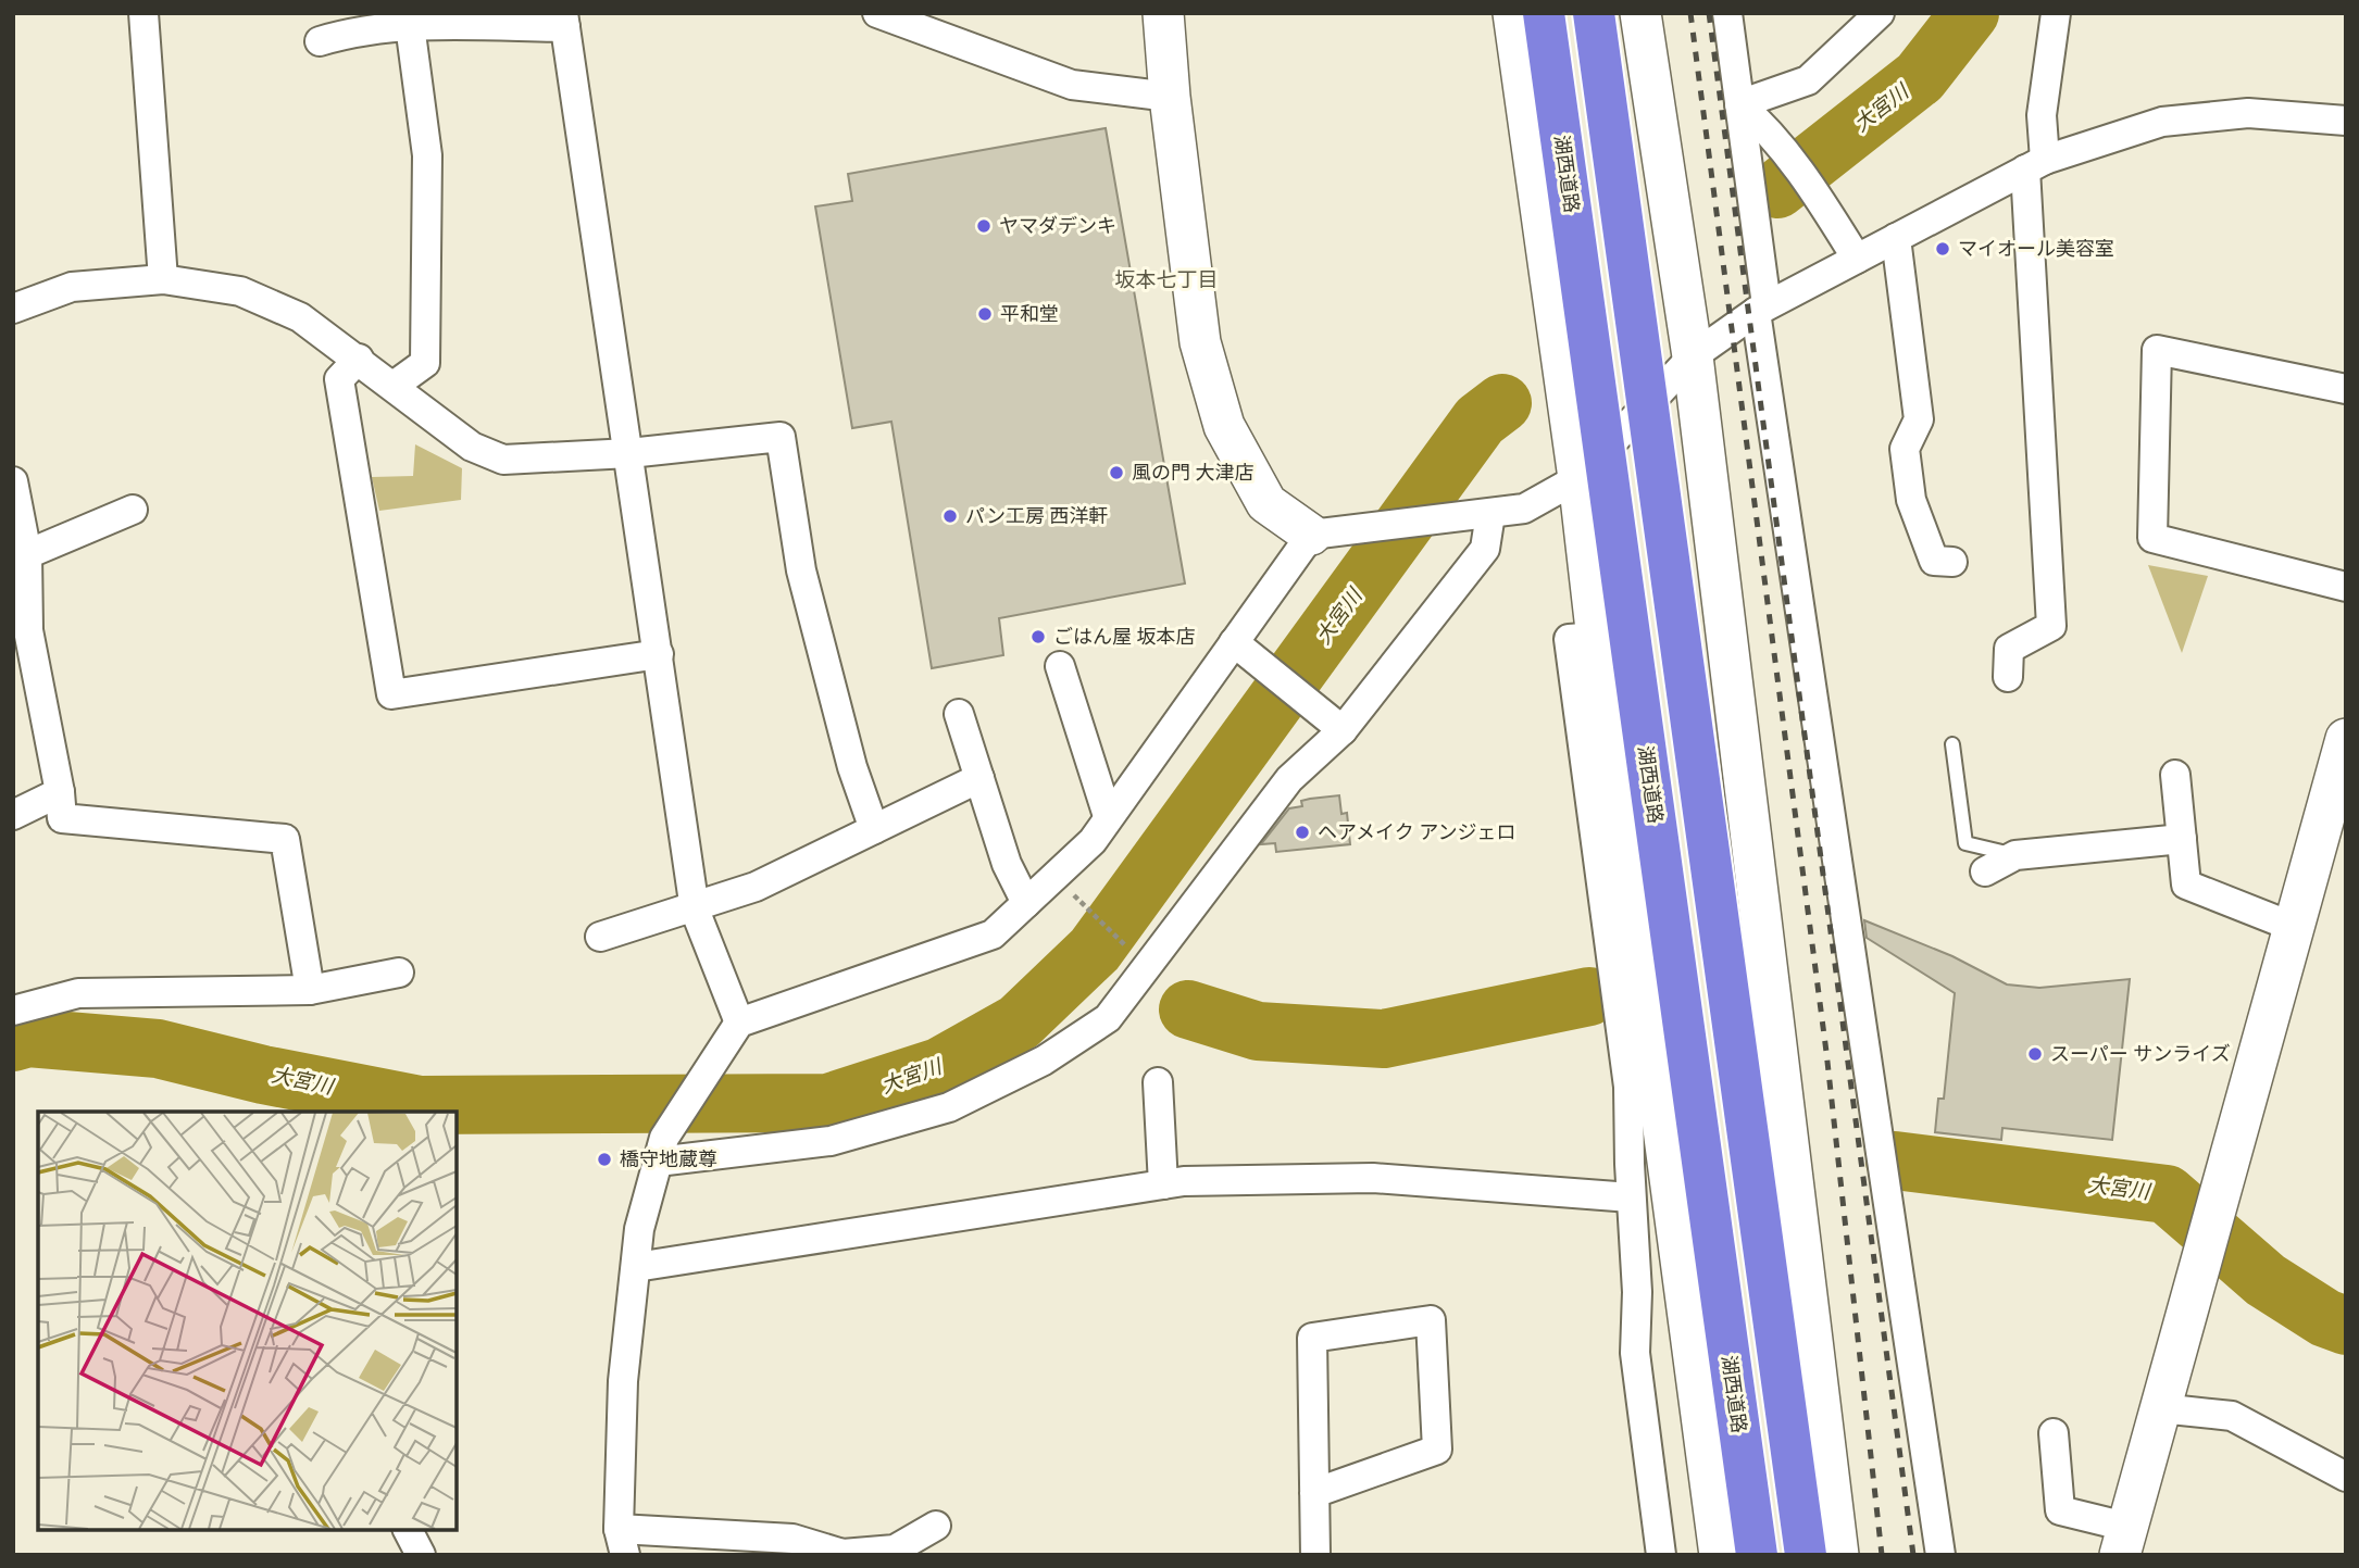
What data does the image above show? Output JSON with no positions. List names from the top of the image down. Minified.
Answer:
{"streets":{"highway":["湖西道路"]},"districts":["坂本七丁目"],"water":["大宮川"],"places":["ヤマダデンキ","マイオール美容室","平和堂","風の門 大津店","パン工房 西洋軒","ごはん屋 坂本店","ヘアメイク アンジェロ","スーパー サンライズ","橋守地蔵尊"]}
